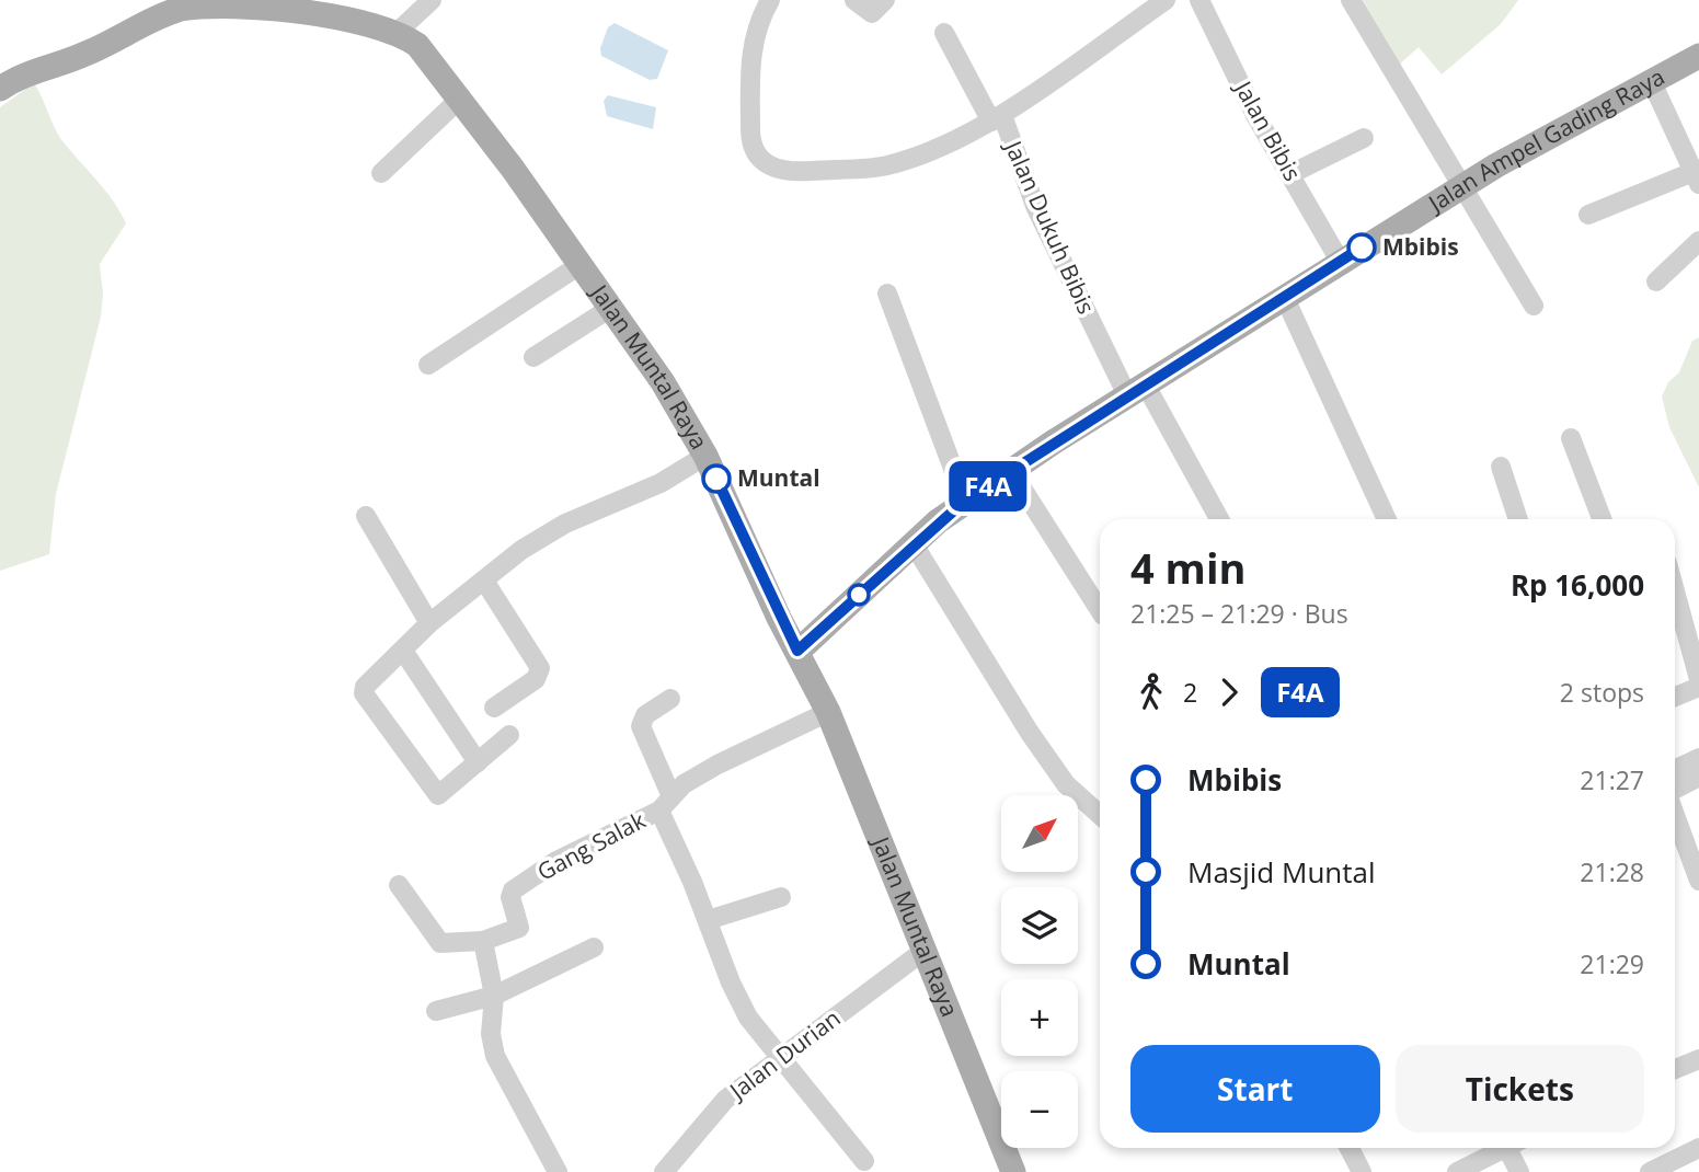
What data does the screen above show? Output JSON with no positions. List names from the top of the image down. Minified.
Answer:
{"streets":{"main road":["Jalan Ampel Gading Raya","Jalan Muntal Raya"],"street":["Jalan Bibis","Jalan Dukuh Bibis","Gang Salak","Jalan Durian"]},"crossings":[["Jalan Bibis","Jalan Ampel Gading Raya"],["Jalan Ampel Gading Raya","Jalan Dukuh Bibis"],["Jalan Ampel Gading Raya","Jalan Muntal Raya"],["Jalan Muntal Raya","Gang Salak"],["Jalan Muntal Raya","Jalan Durian"]],"places":["Mbibis","Muntal"],"lines":["bus line F4A"],"north":"top right","page":{"on_map":"F4A","heading":["4 min","21:25 – 21:29 · Bus","Rp 16,000"],"legs":["2","F4A","2 stops"],"list":[{"name":"Mbibis","value":"21:27"},{"name":"Masjid Muntal","value":"21:28"},{"name":"Muntal","value":"21:29"}],"map_buttons":["+","−"],"buttons":["Start","Tickets"]}}
